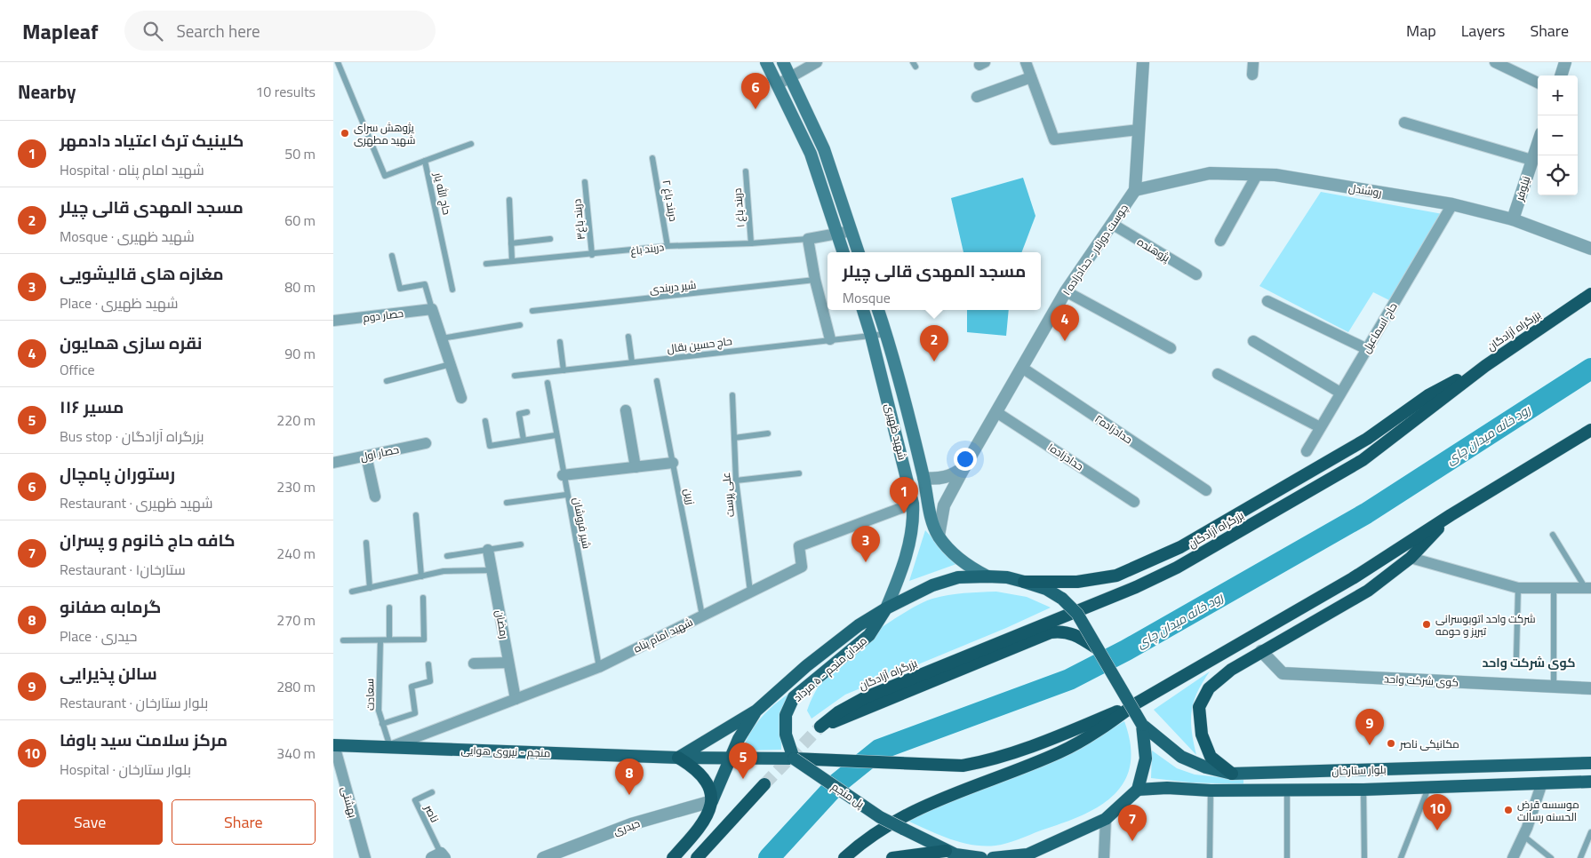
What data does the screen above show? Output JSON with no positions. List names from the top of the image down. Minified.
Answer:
{"streets":{"highway":["بزرگراه آزادگان"],"main road":["شهید ظهیری","میدان منجم - ۵ مرداد","منجم - نیروی هوایی","بلوار ستارخان","پل منجم"],"street":["نیلوفر","روشندل","دربند باغ","چوست دوزلار - حدادزاده ۱","پژوهنده","حصار دوم","حاج اسماعیل","حدادزاده۲","حصار اول","حدادزاده۱","رمضان","شهید امام پناه","کوی شرکت واحد","بهشتی","حیدری"],"lane":["حاج الله یار","دربند باغ ۲","دربند باغ ۱","دربند باغ۳","شیر دربندی","حاج حسین بقال","علی پرست","زرین","شیر فروشان","سعادت","ناصر"]},"crossings":[["نیلوفر","روشندل"],["روشندل","چوست دوزلار - حدادزاده ۱"],["روشندل","حاج اسماعیل"],["دربند باغ ۲","دربند باغ"],["دربند باغ ۱","دربند باغ"],["دربند باغ۳","دربند باغ"],["چوست دوزلار - حدادزاده ۱","پژوهنده"],["چوست دوزلار - حدادزاده ۱","حدادزاده۲"],["چوست دوزلار - حدادزاده ۱","شهید ظهیری"],["چوست دوزلار - حدادزاده ۱","حدادزاده۱"],["حاج حسین بقال","شهید ظهیری"],["شهید ظهیری","شهید امام پناه"],["شهید ظهیری","میدان منجم - ۵ مرداد"],["علی پرست","شهید امام پناه"],["زرین","شهید امام پناه"],["شیر فروشان","شهید امام پناه"],["رمضان","شهید امام پناه"],["شهید امام پناه","سعادت"],["شهید امام پناه","منجم - نیروی هوایی"],["میدان منجم - ۵ مرداد","منجم - نیروی هوایی"],["میدان منجم - ۵ مرداد","پل منجم"],["سعادت","منجم - نیروی هوایی"],["منجم - نیروی هوایی","پل منجم"],["منجم - نیروی هوایی","بهشتی"]],"districts":["کوی شرکت واحد"],"water":["رود خانه میدان چای"],"places":["پژوهش سرای شهید مطهری","شرکت واحد اتوبوسرانی تبریز و حومه","مکانیکی ناصر","موسسه قرض الحسنه رسالت"],"page":{"header":"Mapleaf","search":"Search here","nav":["Map","Layers","Share"],"heading":["Nearby","10 results"],"pins":["6","4","2","1","3","9","5","8","10","7"],"map_buttons":["+","−"],"list":[{"mark":"1","name":"کلینیک ترک اعتیاد دادمهر","note":"Hospital · شهید امام پناه","value":"50 m"},{"mark":"2","name":"مسجد المهدی قالی چیلر","note":"Mosque · شهید ظهیری","value":"60 m"},{"mark":"3","name":"مغازه های قالیشویی","note":"Place · شهید ظهیری","value":"80 m"},{"mark":"4","name":"نقره سازی همایون","note":"Office","value":"90 m"},{"mark":"5","name":"مسیر ۱۱۶","note":"Bus stop · بزرگراه آزادگان","value":"220 m"},{"mark":"6","name":"رستوران پامچال","note":"Restaurant · شهید ظهیری","value":"230 m"},{"mark":"7","name":"کافه حاج‌ خانوم‌ و پسران","note":"Restaurant · ستارخان۱","value":"240 m"},{"mark":"8","name":"گرمابه صفانو","note":"Place · حیدری","value":"270 m"},{"mark":"9","name":"سالن پذیرایی","note":"Restaurant · بلوار ستارخان","value":"280 m"},{"mark":"10","name":"مرکز سلامت سید باوفا","note":"Hospital · بلوار ستارخان","value":"340 m"}],"popup":["مسجد المهدی قالی چیلر","Mosque"],"buttons":["Save","Share"]}}
